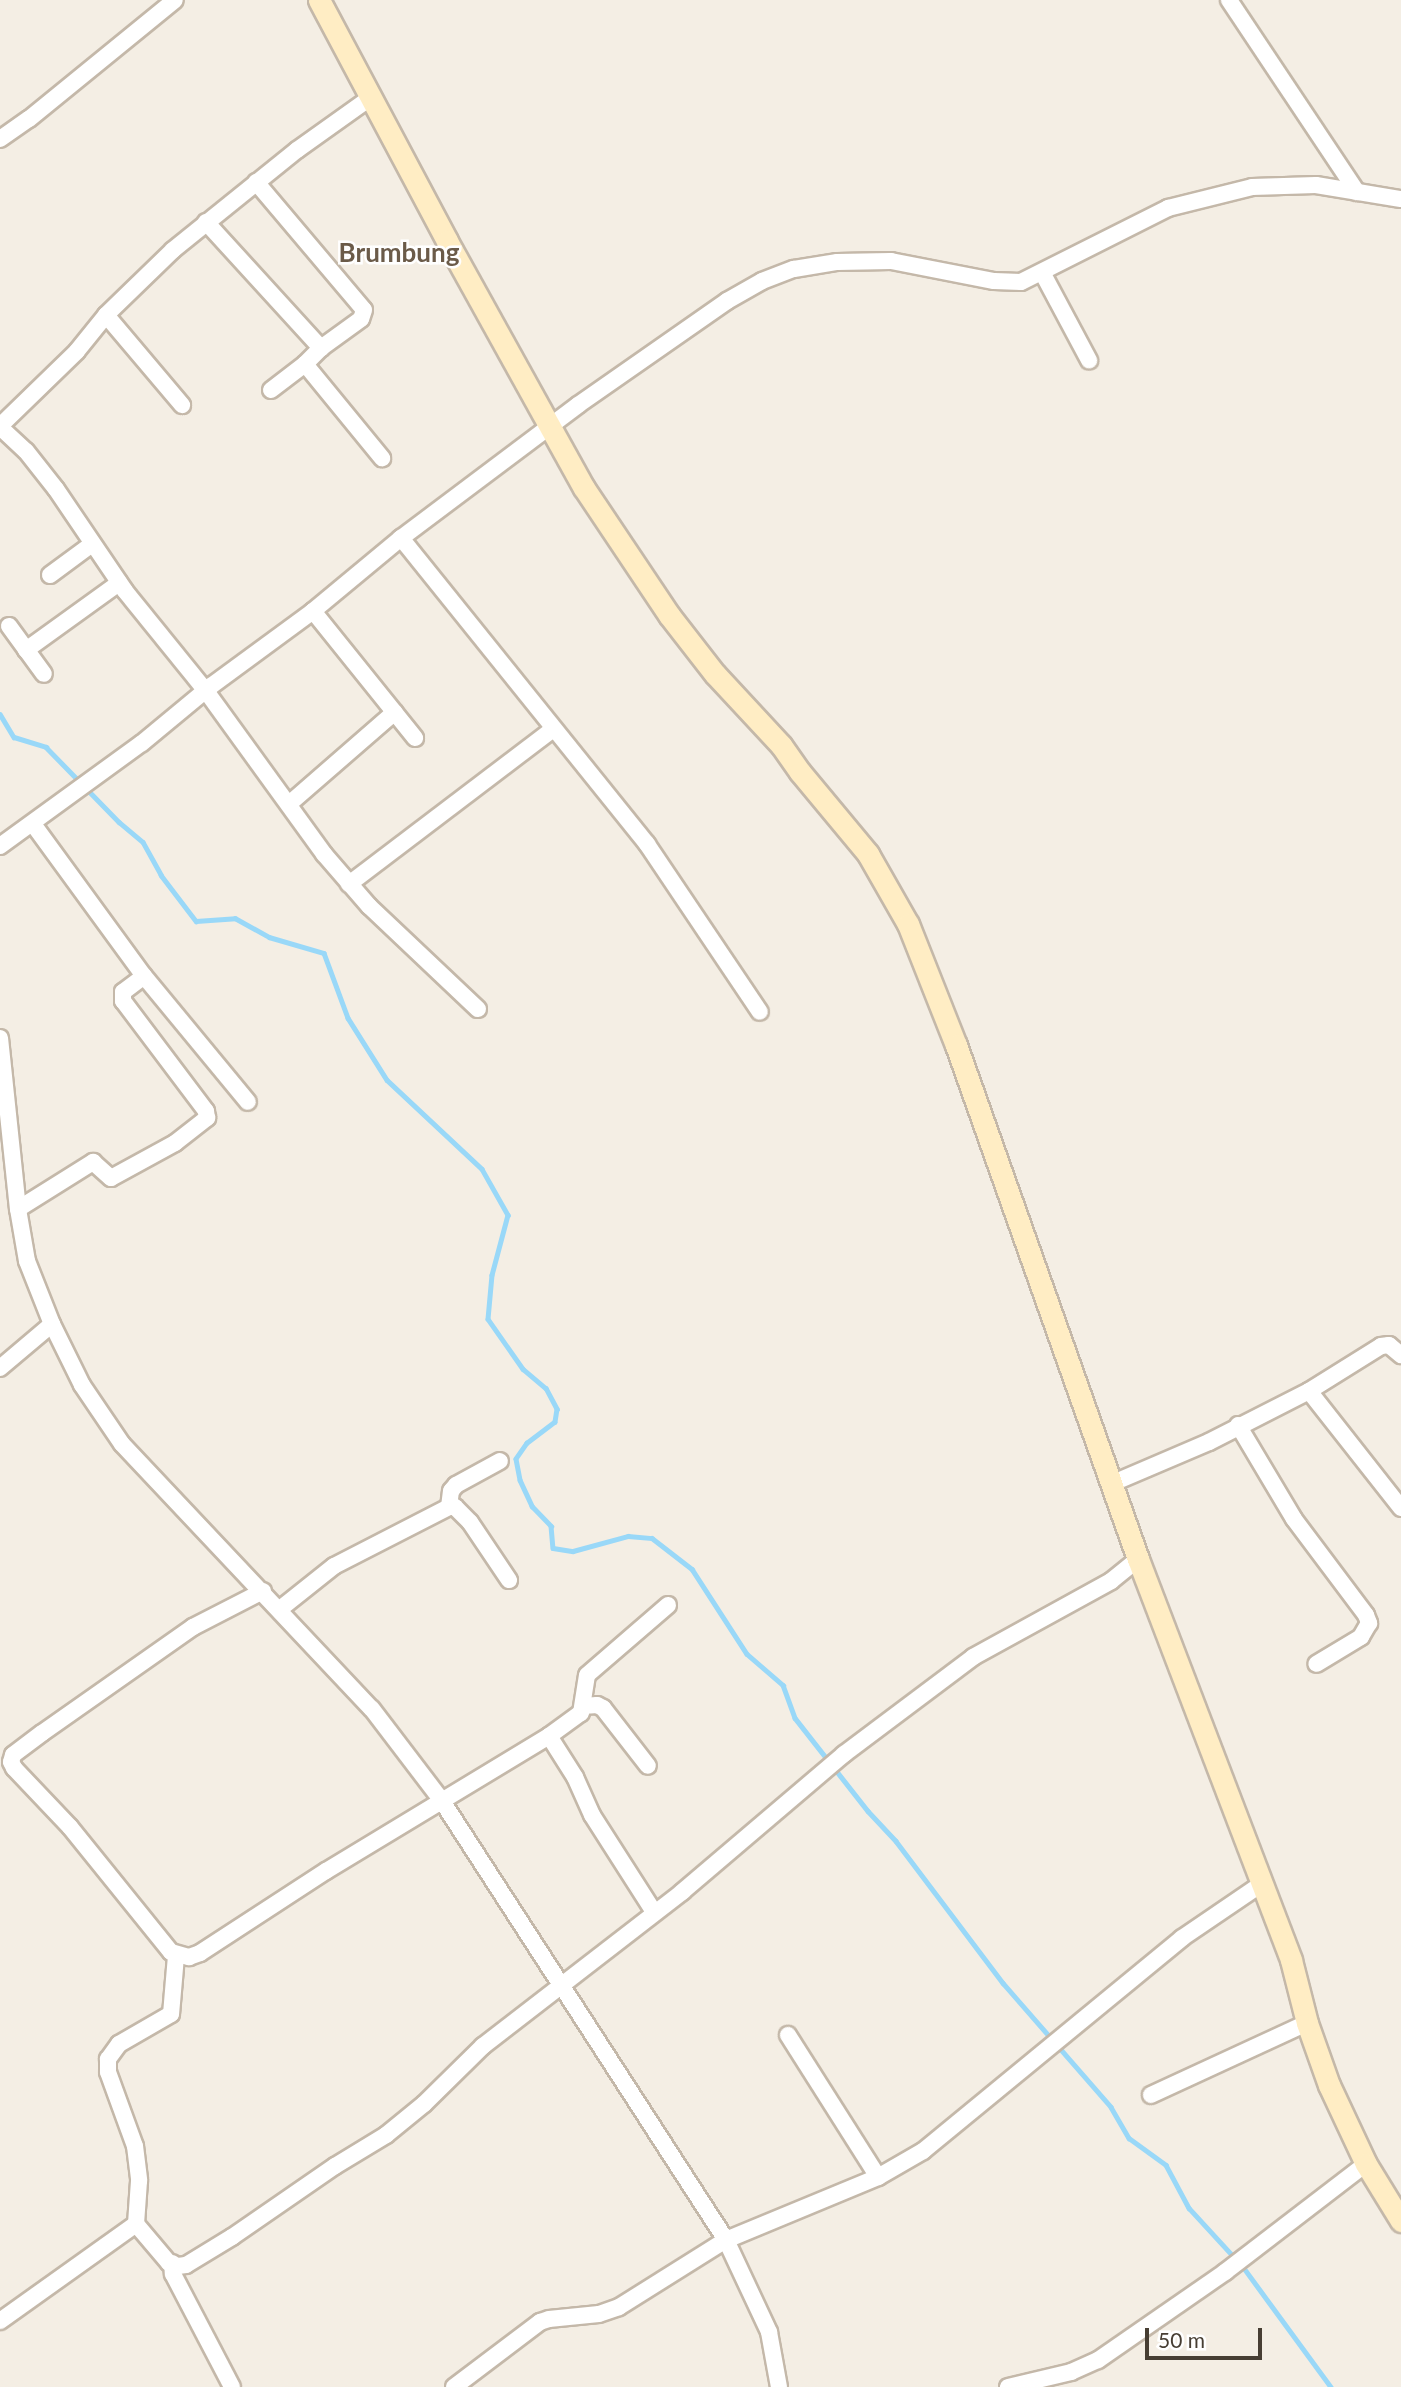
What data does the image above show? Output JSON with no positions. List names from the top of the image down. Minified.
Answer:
{"districts":["Brumbung"],"scale_bar":"50 m"}
